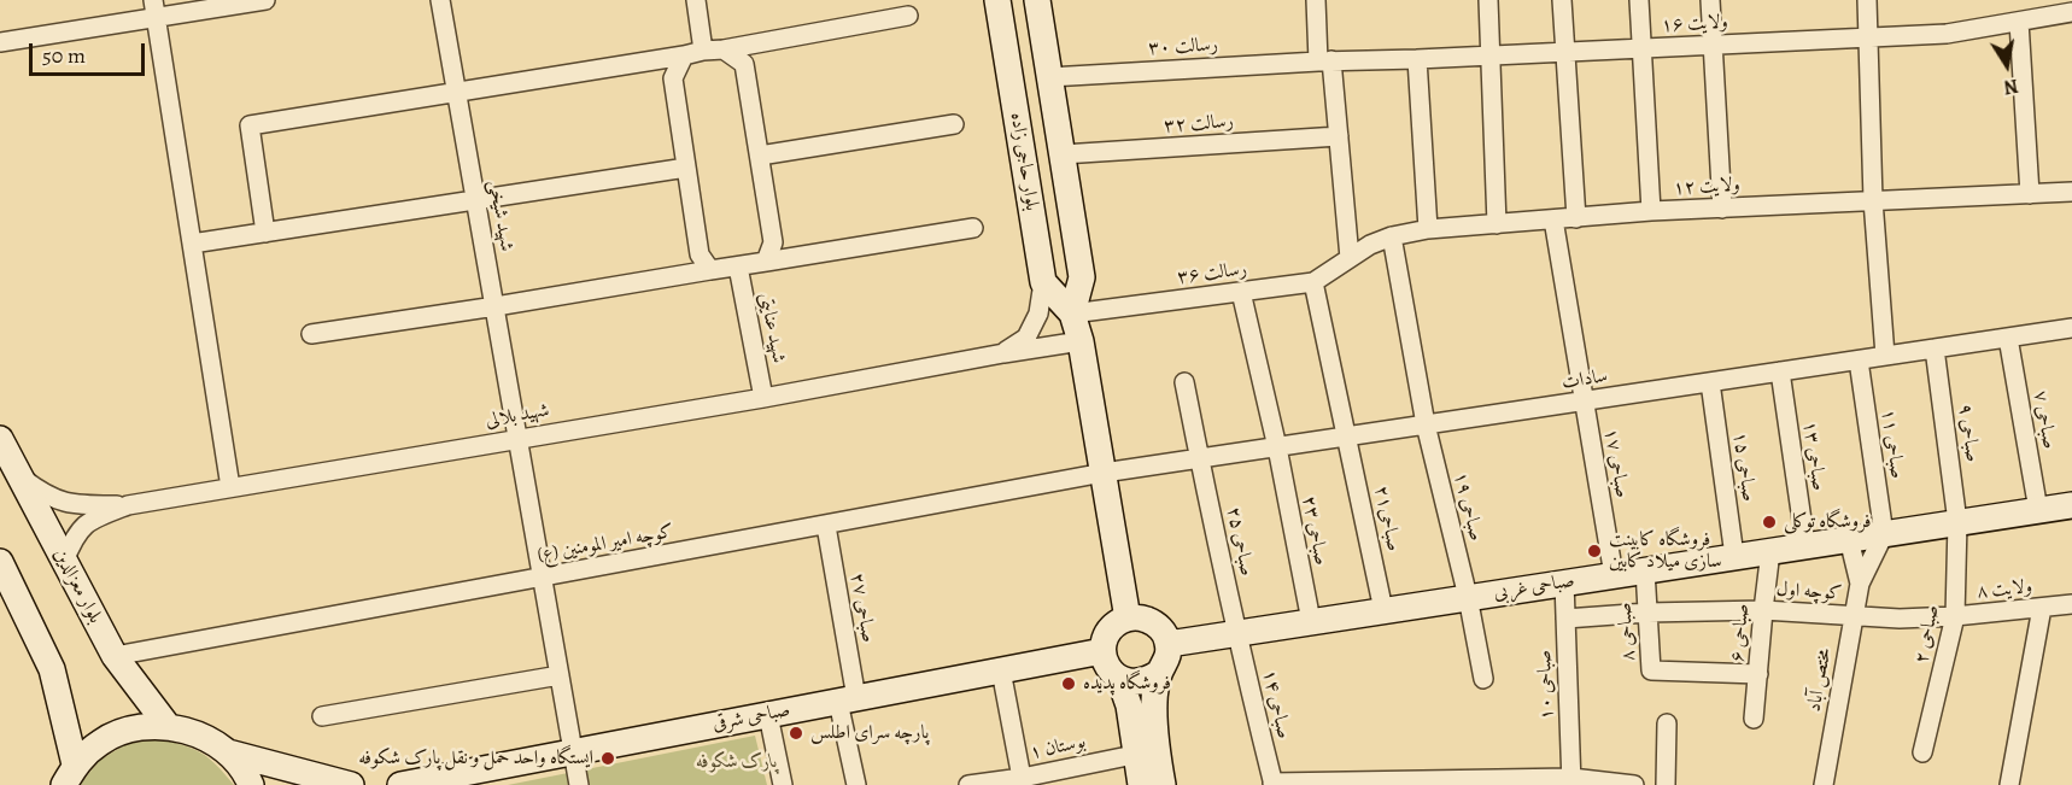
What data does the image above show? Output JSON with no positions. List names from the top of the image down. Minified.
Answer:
{"streets":{"main road":["بلوار حاجی زاده","بلوار معزالدین","صباحی غربی","صباحی شرقی"],"street":["ولایت ۱۶","رسالت ۳۰","رسالت ۳۲","ولایت ۱۲","شهید شیخی","رسالت ۳۶","شهید عنایتی","سادات","شهید بلالی","صباحی ۷","صباحی ۹","صباحی ۱۱","صباحی ۱۳","صباحی ۱۷","صباحی ۱۵","صباحی ۱۹","صباحی۲۱","صباحی ۲۳","صباحی ۲۵","کوچه امیر المومنین (ع)","ولایت ۸","کوچه اول","صباحی ۲۷","صباحی ۸","صباحی ۶","صباحی ۲","مختص آباد","صباحی ۱۰","صباحی ۱۴","بوستان ۱"]},"crossings":[["ولایت ۱۶","رسالت ۳۰"],["رسالت ۳۰","بلوار حاجی زاده"],["رسالت ۳۲","بلوار حاجی زاده"],["بلوار حاجی زاده","رسالت ۳۶"],["ولایت ۱۲","رسالت ۳۶"],["ولایت ۱۲","صباحی ۱۷"],["ولایت ۱۲","صباحی ۱۹"],["شهید شیخی","شهید بلالی"],["شهید شیخی","کوچه امیر المومنین (ع)"],["شهید شیخی","صباحی شرقی"],["رسالت ۳۶","صباحی۲۱"],["رسالت ۳۶","صباحی ۲۳"],["شهید عنایتی","شهید بلالی"],["سادات","صباحی ۷"],["سادات","صباحی ۹"],["سادات","صباحی ۱۱"],["سادات","صباحی ۱۳"],["سادات","صباحی ۱۷"],["سادات","صباحی ۱۵"],["سادات","صباحی ۱۹"],["سادات","صباحی۲۱"],["سادات","صباحی ۲۳"],["سادات","صباحی ۲۵"],["سادات","کوچه امیر المومنین (ع)"],["شهید بلالی","بلوار معزالدین"],["صباحی ۷","صباحی غربی"],["صباحی ۹","صباحی غربی"],["صباحی ۹","صباحی ۲"],["صباحی ۱۱","صباحی غربی"],["صباحی ۱۳","صباحی غربی"],["صباحی ۱۷","صباحی غربی"],["صباحی ۱۵","صباحی غربی"],["صباحی ۱۹","صباحی غربی"],["صباحی۲۱","صباحی غربی"],["صباحی ۲۳","صباحی غربی"],["صباحی ۲۵","صباحی غربی"],["صباحی ۲۵","صباحی ۱۴"],["کوچه امیر المومنین (ع)","بلوار معزالدین"],["کوچه امیر المومنین (ع)","صباحی ۲۷"],["صباحی غربی","صباحی ۸"],["صباحی غربی","صباحی ۶"],["صباحی غربی","صباحی ۲"],["صباحی غربی","صباحی ۱۰"],["صباحی غربی","صباحی ۱۴"],["صباحی غربی","صباحی شرقی"],["ولایت ۸","کوچه اول"],["ولایت ۸","صباحی ۲"],["ولایت ۸","مختص آباد"],["کوچه اول","صباحی ۸"],["کوچه اول","صباحی ۶"],["کوچه اول","مختص آباد"],["کوچه اول","صباحی ۱۰"],["صباحی ۲۷","صباحی شرقی"],["صباحی ۸","صباحی ۶"]],"parks":["پارک شکوفه"],"places":["فروشگاه توکلی","فروشگاه کابینت سازی میلاد کابین","فروشگاه پدیده","پارچه سرای اطلس","ایستگاه واحد حمل و نقل پارک شکوفه"],"scale_bar":"50 m","north":"bottom"}
